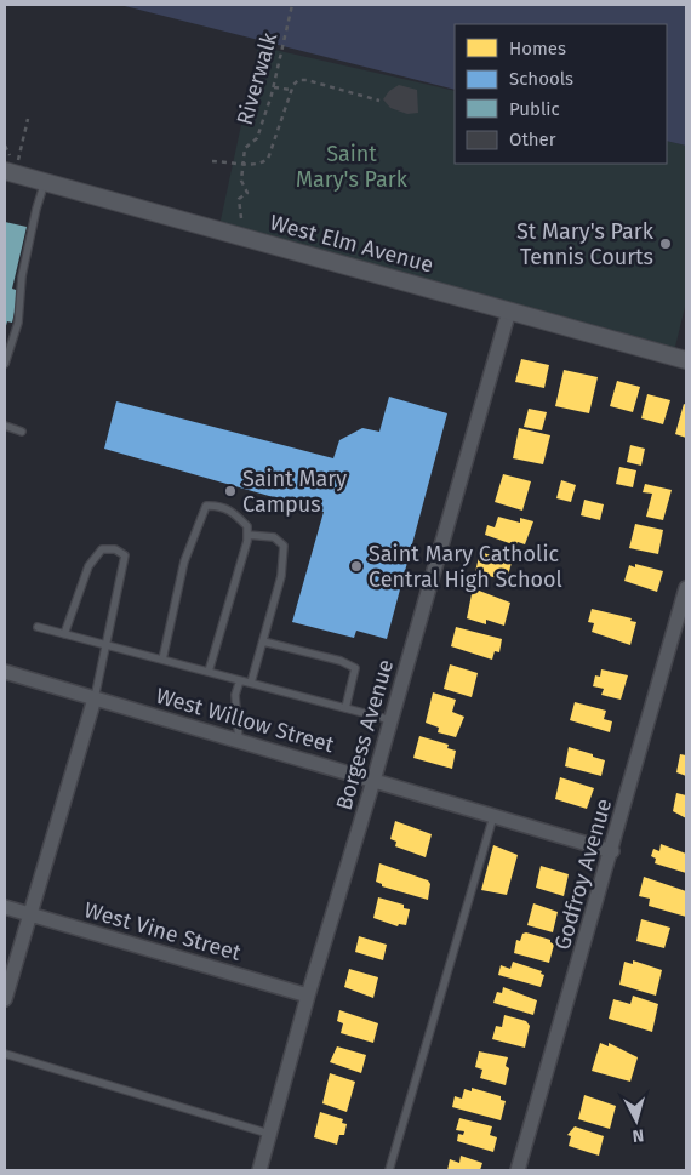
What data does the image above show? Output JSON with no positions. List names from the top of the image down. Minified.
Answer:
{"streets":{"street":["West Elm Avenue","West Willow Street","Borgess Avenue","Godfroy Avenue","West Vine Street"],"path":["Riverwalk"]},"crossings":[["West Elm Avenue","Borgess Avenue"],["West Willow Street","Borgess Avenue"],["West Willow Street","Godfroy Avenue"],["Borgess Avenue","West Vine Street"]],"parks":["Saint Mary's Park"],"places":["St Mary's Park Tennis Courts","Saint Mary Campus","Saint Mary Catholic Central High School"],"legend":["Homes","Schools","Public","Other"],"north":"bottom"}
